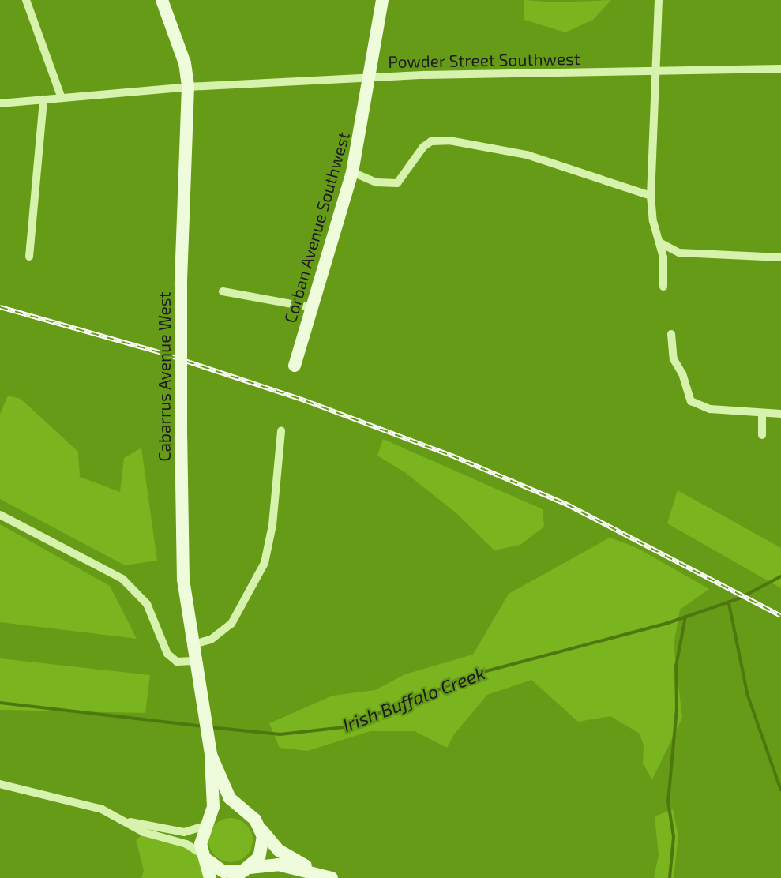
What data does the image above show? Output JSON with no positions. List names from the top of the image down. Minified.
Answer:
{"streets":{"main road":["Corban Avenue Southwest","Cabarrus Avenue West"],"street":["Powder Street Southwest"]},"crossings":[["Powder Street Southwest","Corban Avenue Southwest"],["Powder Street Southwest","Cabarrus Avenue West"]],"water":["Irish Buffalo Creek"]}
